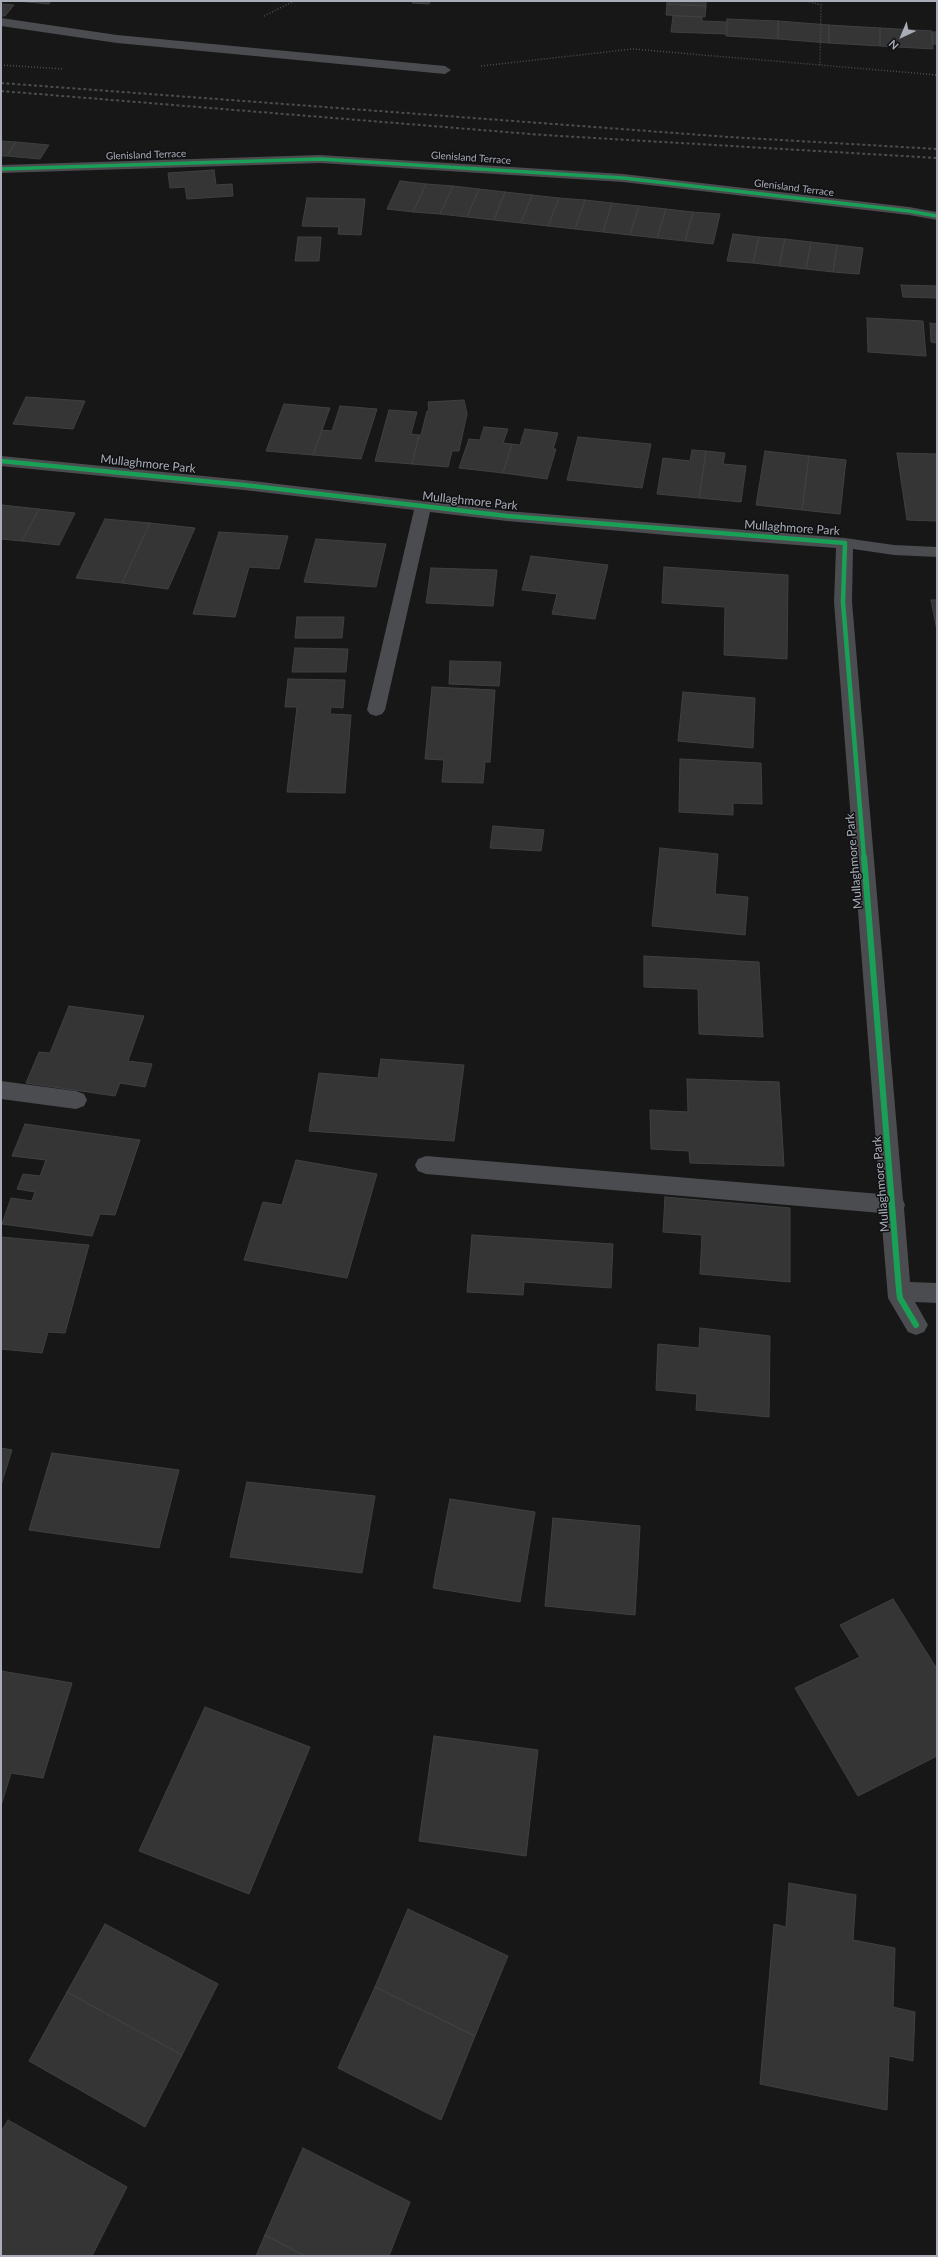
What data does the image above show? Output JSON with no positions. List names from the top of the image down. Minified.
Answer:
{"streets":{"street":["Glenisland Terrace","Mullaghmore Park"]},"north":"bottom left"}
